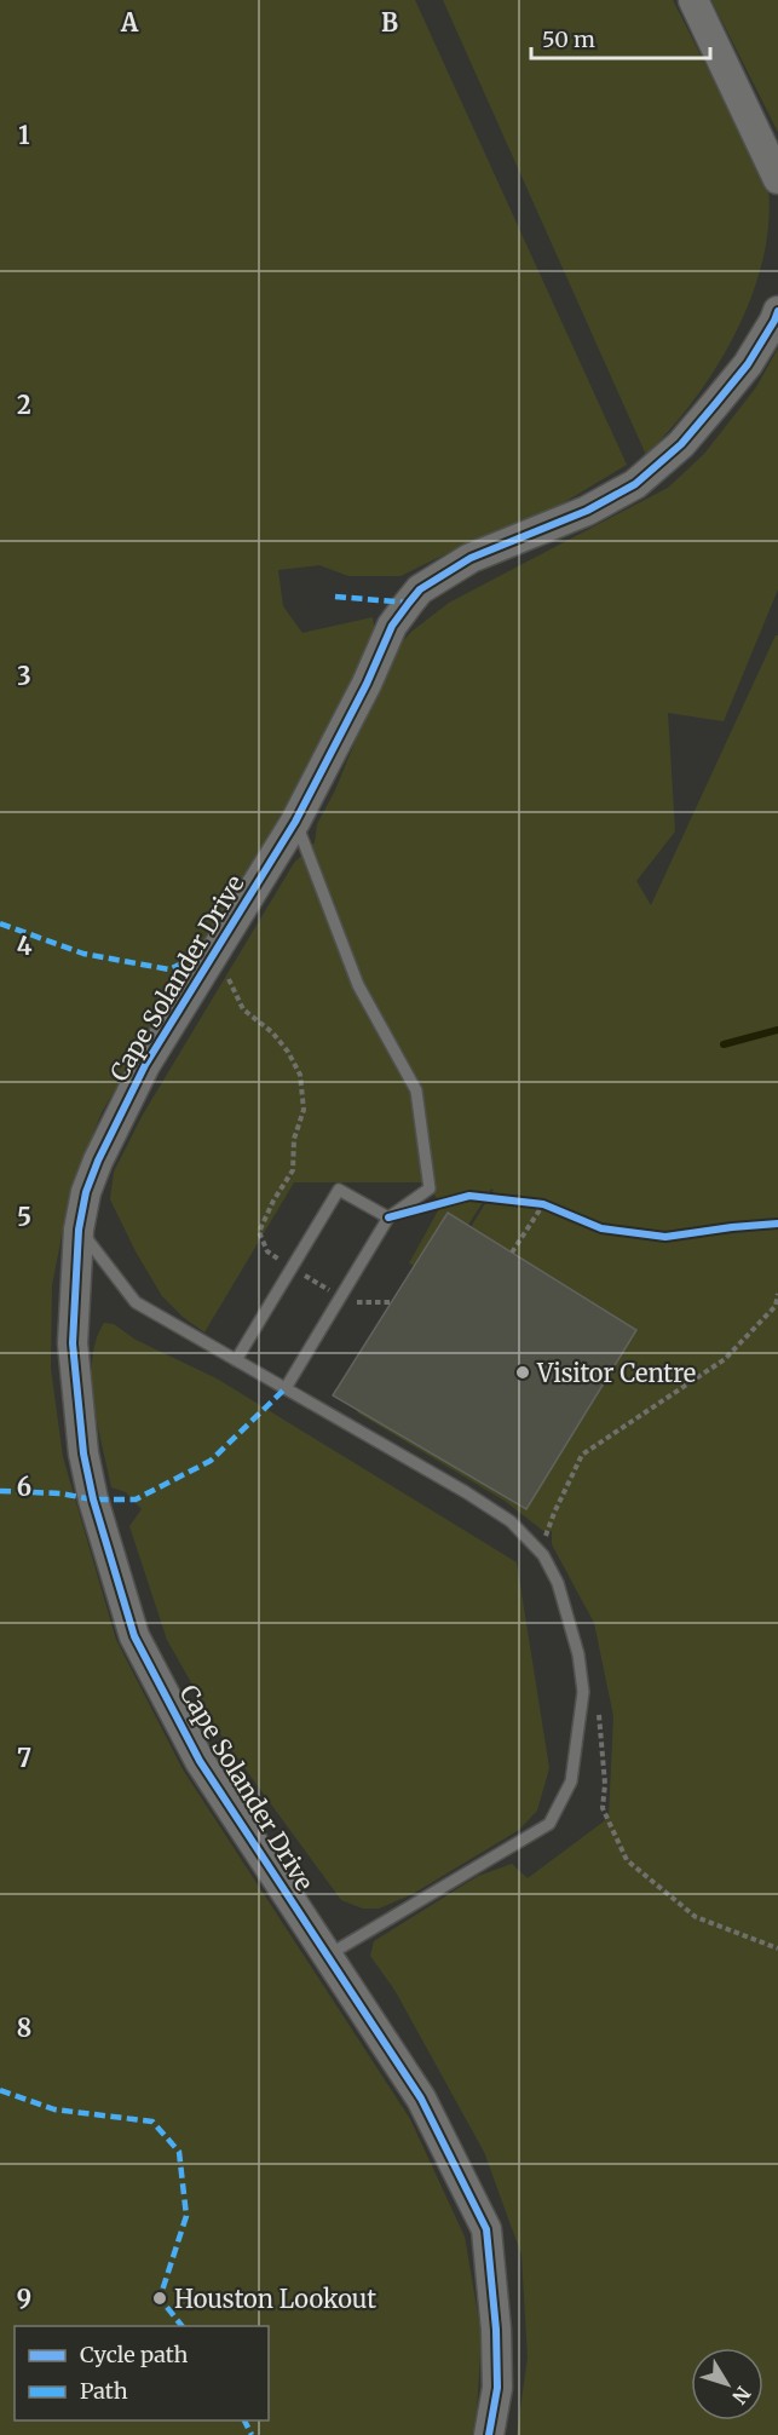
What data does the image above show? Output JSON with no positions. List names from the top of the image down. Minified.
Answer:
{"streets":{"street":["Cape Solander Drive"]},"places":["Visitor Centre","Houston Lookout"],"legend":["Cycle path","Path"],"scale_bar":"50 m","north":"bottom right","grid":{"columns":["A","B"],"rows":["1","2","3","4","5","6","7","8","9"]}}
